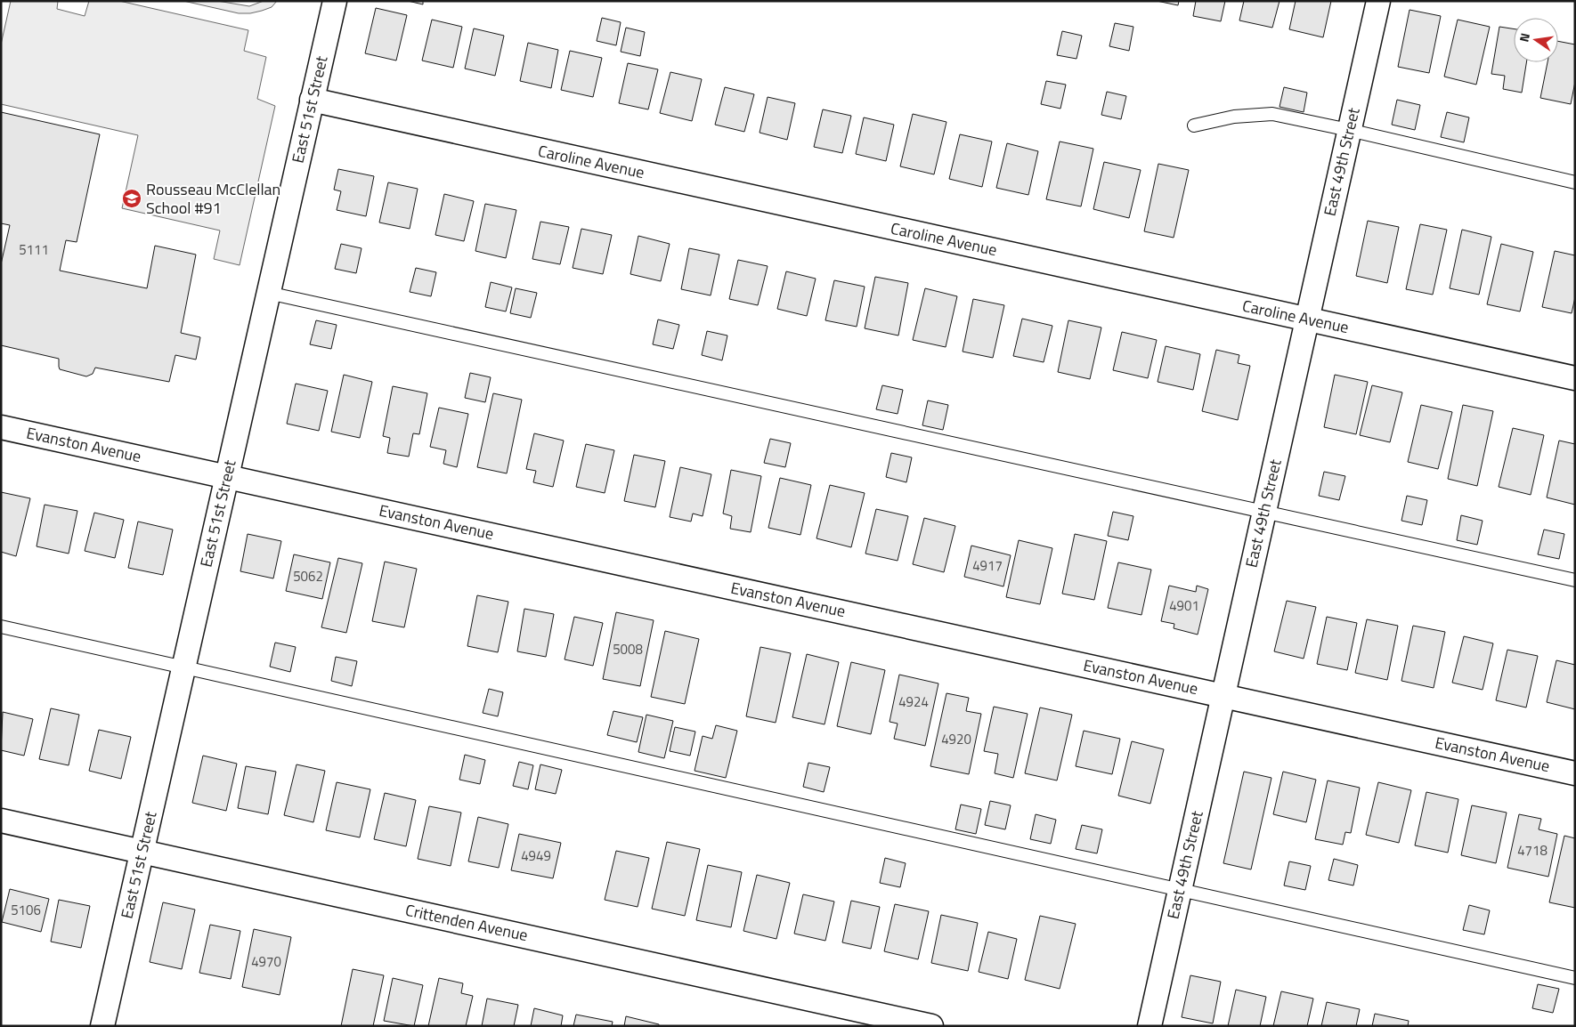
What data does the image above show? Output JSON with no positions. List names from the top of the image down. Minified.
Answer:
{"streets":{"street":["East 51st Street","Caroline Avenue","East 49th Street","Evanston Avenue","Crittenden Avenue"]},"crossings":[["East 51st Street","Caroline Avenue"],["East 51st Street","Evanston Avenue"],["East 51st Street","Crittenden Avenue"],["Caroline Avenue","East 49th Street"],["East 49th Street","Evanston Avenue"]],"places":{"school or university":["Rousseau McClellan School #91"]},"house_numbers":["5111","4917","5062","4901","5008","4924","4920","4718","4949","5106","4970"],"north":"left"}
